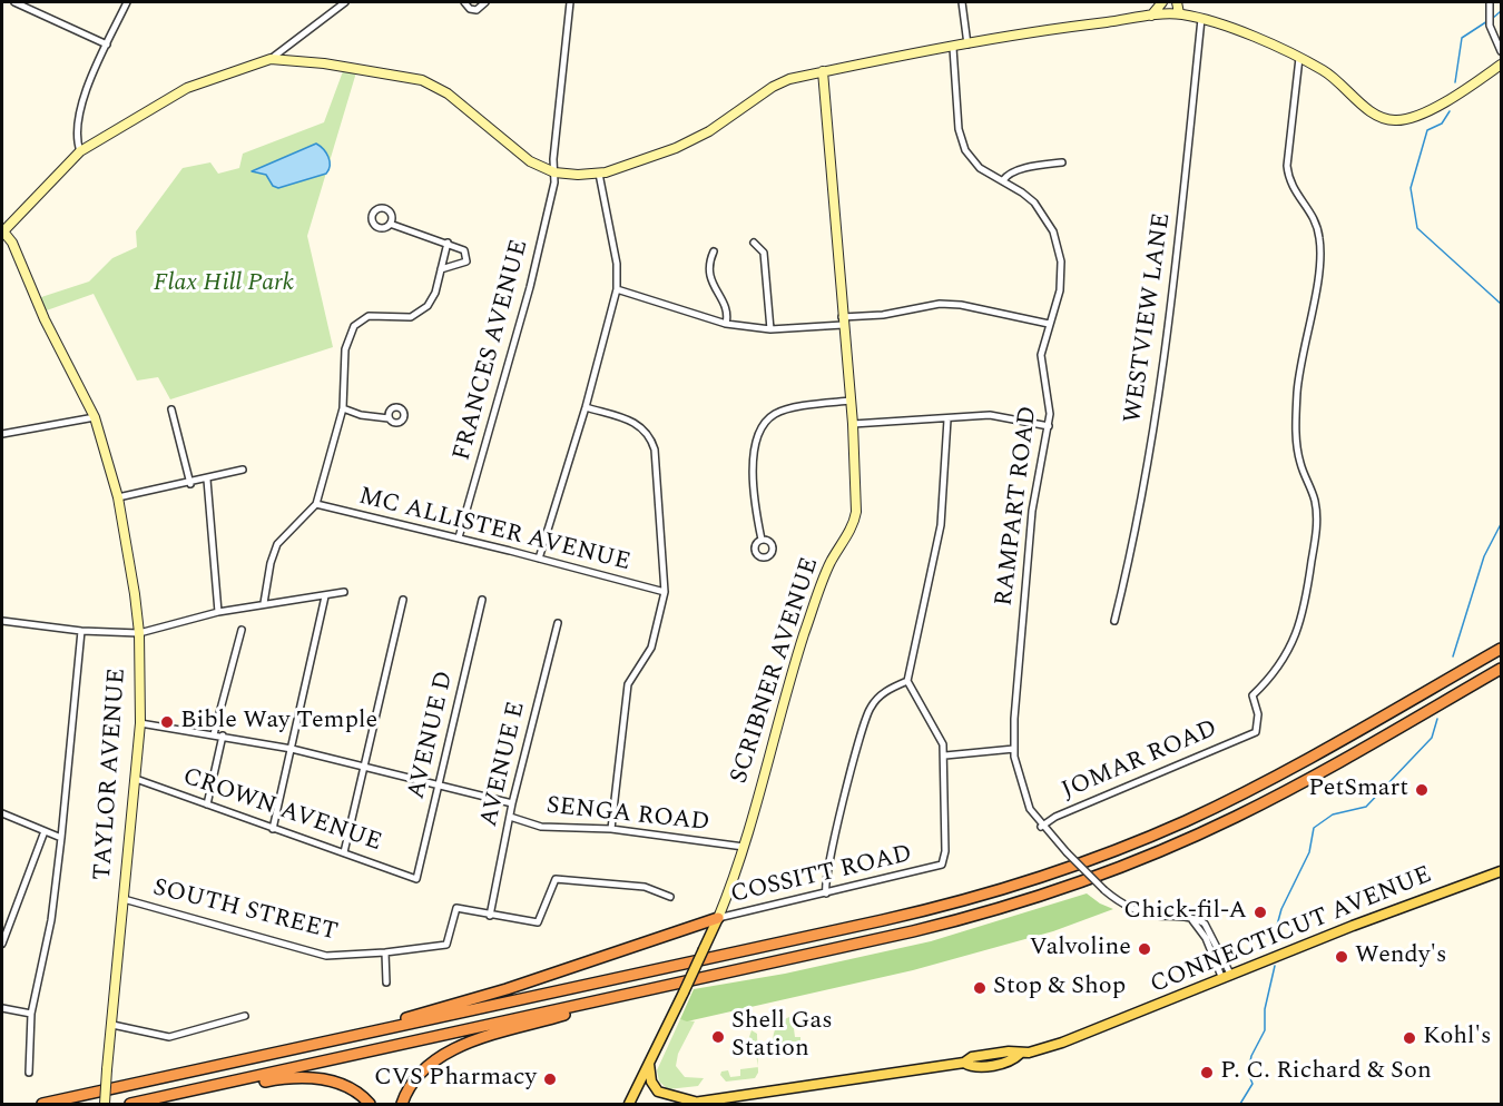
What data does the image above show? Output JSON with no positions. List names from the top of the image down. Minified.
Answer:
{"streets":{"main road":["SCRIBNER AVENUE","CONNECTICUT AVENUE"],"street":["WESTVIEW LANE","FRANCES AVENUE","RAMPART ROAD","MC ALLISTER AVENUE","AVENUE D","JOMAR ROAD","AVENUE E","TAYLOR AVENUE","CROWN AVENUE","SENGA ROAD","COSSITT ROAD","SOUTH STREET"]},"crossings":[["FRANCES AVENUE","MC ALLISTER AVENUE"],["RAMPART ROAD","JOMAR ROAD"],["RAMPART ROAD","CONNECTICUT AVENUE"],["SCRIBNER AVENUE","SENGA ROAD"],["SCRIBNER AVENUE","COSSITT ROAD"],["AVENUE D","CROWN AVENUE"],["AVENUE E","SENGA ROAD"],["AVENUE E","SOUTH STREET"],["TAYLOR AVENUE","CROWN AVENUE"],["TAYLOR AVENUE","SOUTH STREET"]],"parks":["Flax Hill Park"],"places":["Bible Way Temple","PetSmart","Chick-fil-A","Valvoline","Wendy's","Stop & Shop","Shell Gas Station","Kohl's","P. C. Richard & Son","CVS Pharmacy"]}
